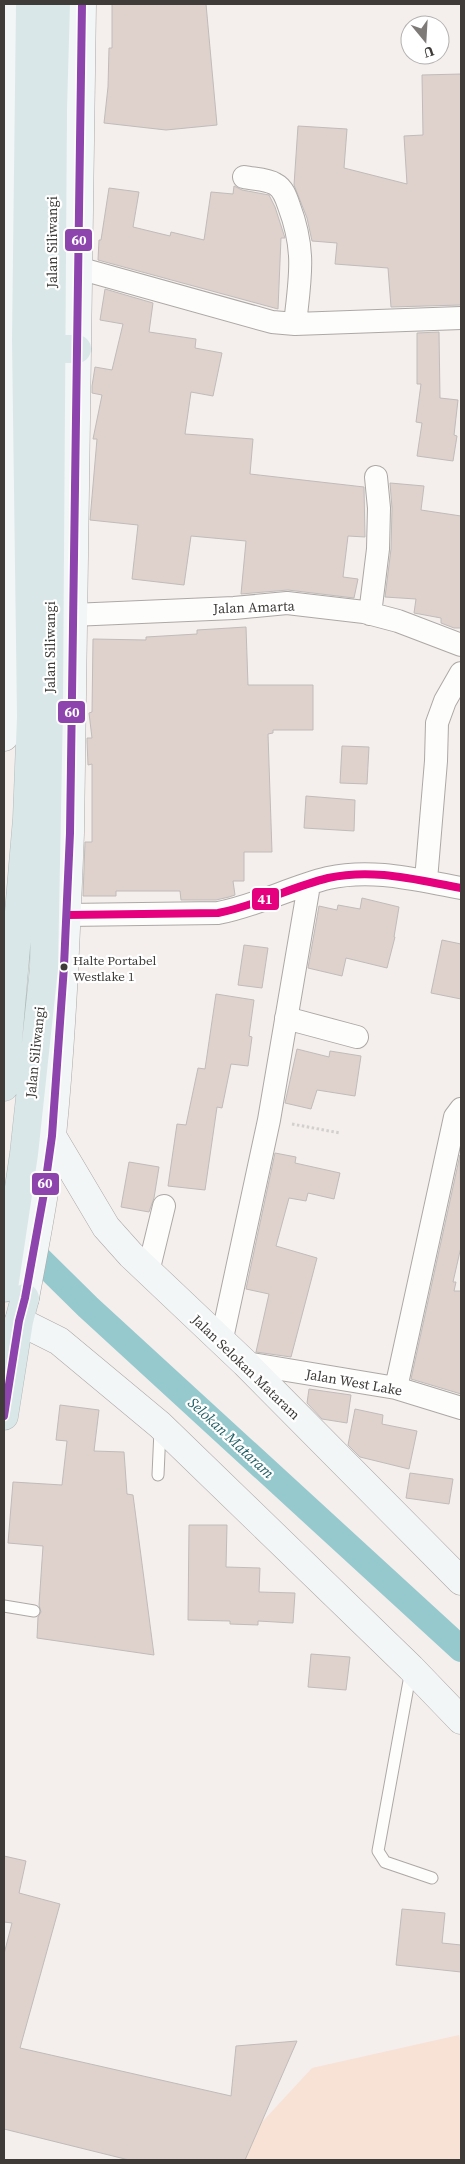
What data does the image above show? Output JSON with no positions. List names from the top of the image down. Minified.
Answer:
{"streets":{"highway":["Jalan Siliwangi"],"street":["Jalan Amarta","Jalan Selokan Mataram","Jalan West Lake"]},"crossings":[["Jalan Selokan Mataram","Jalan West Lake"]],"water":["Selokan Mataram"],"places":["Halte Portabel Westlake 1"],"lines":["transit line 60","transit line 41"],"north":"bottom"}
